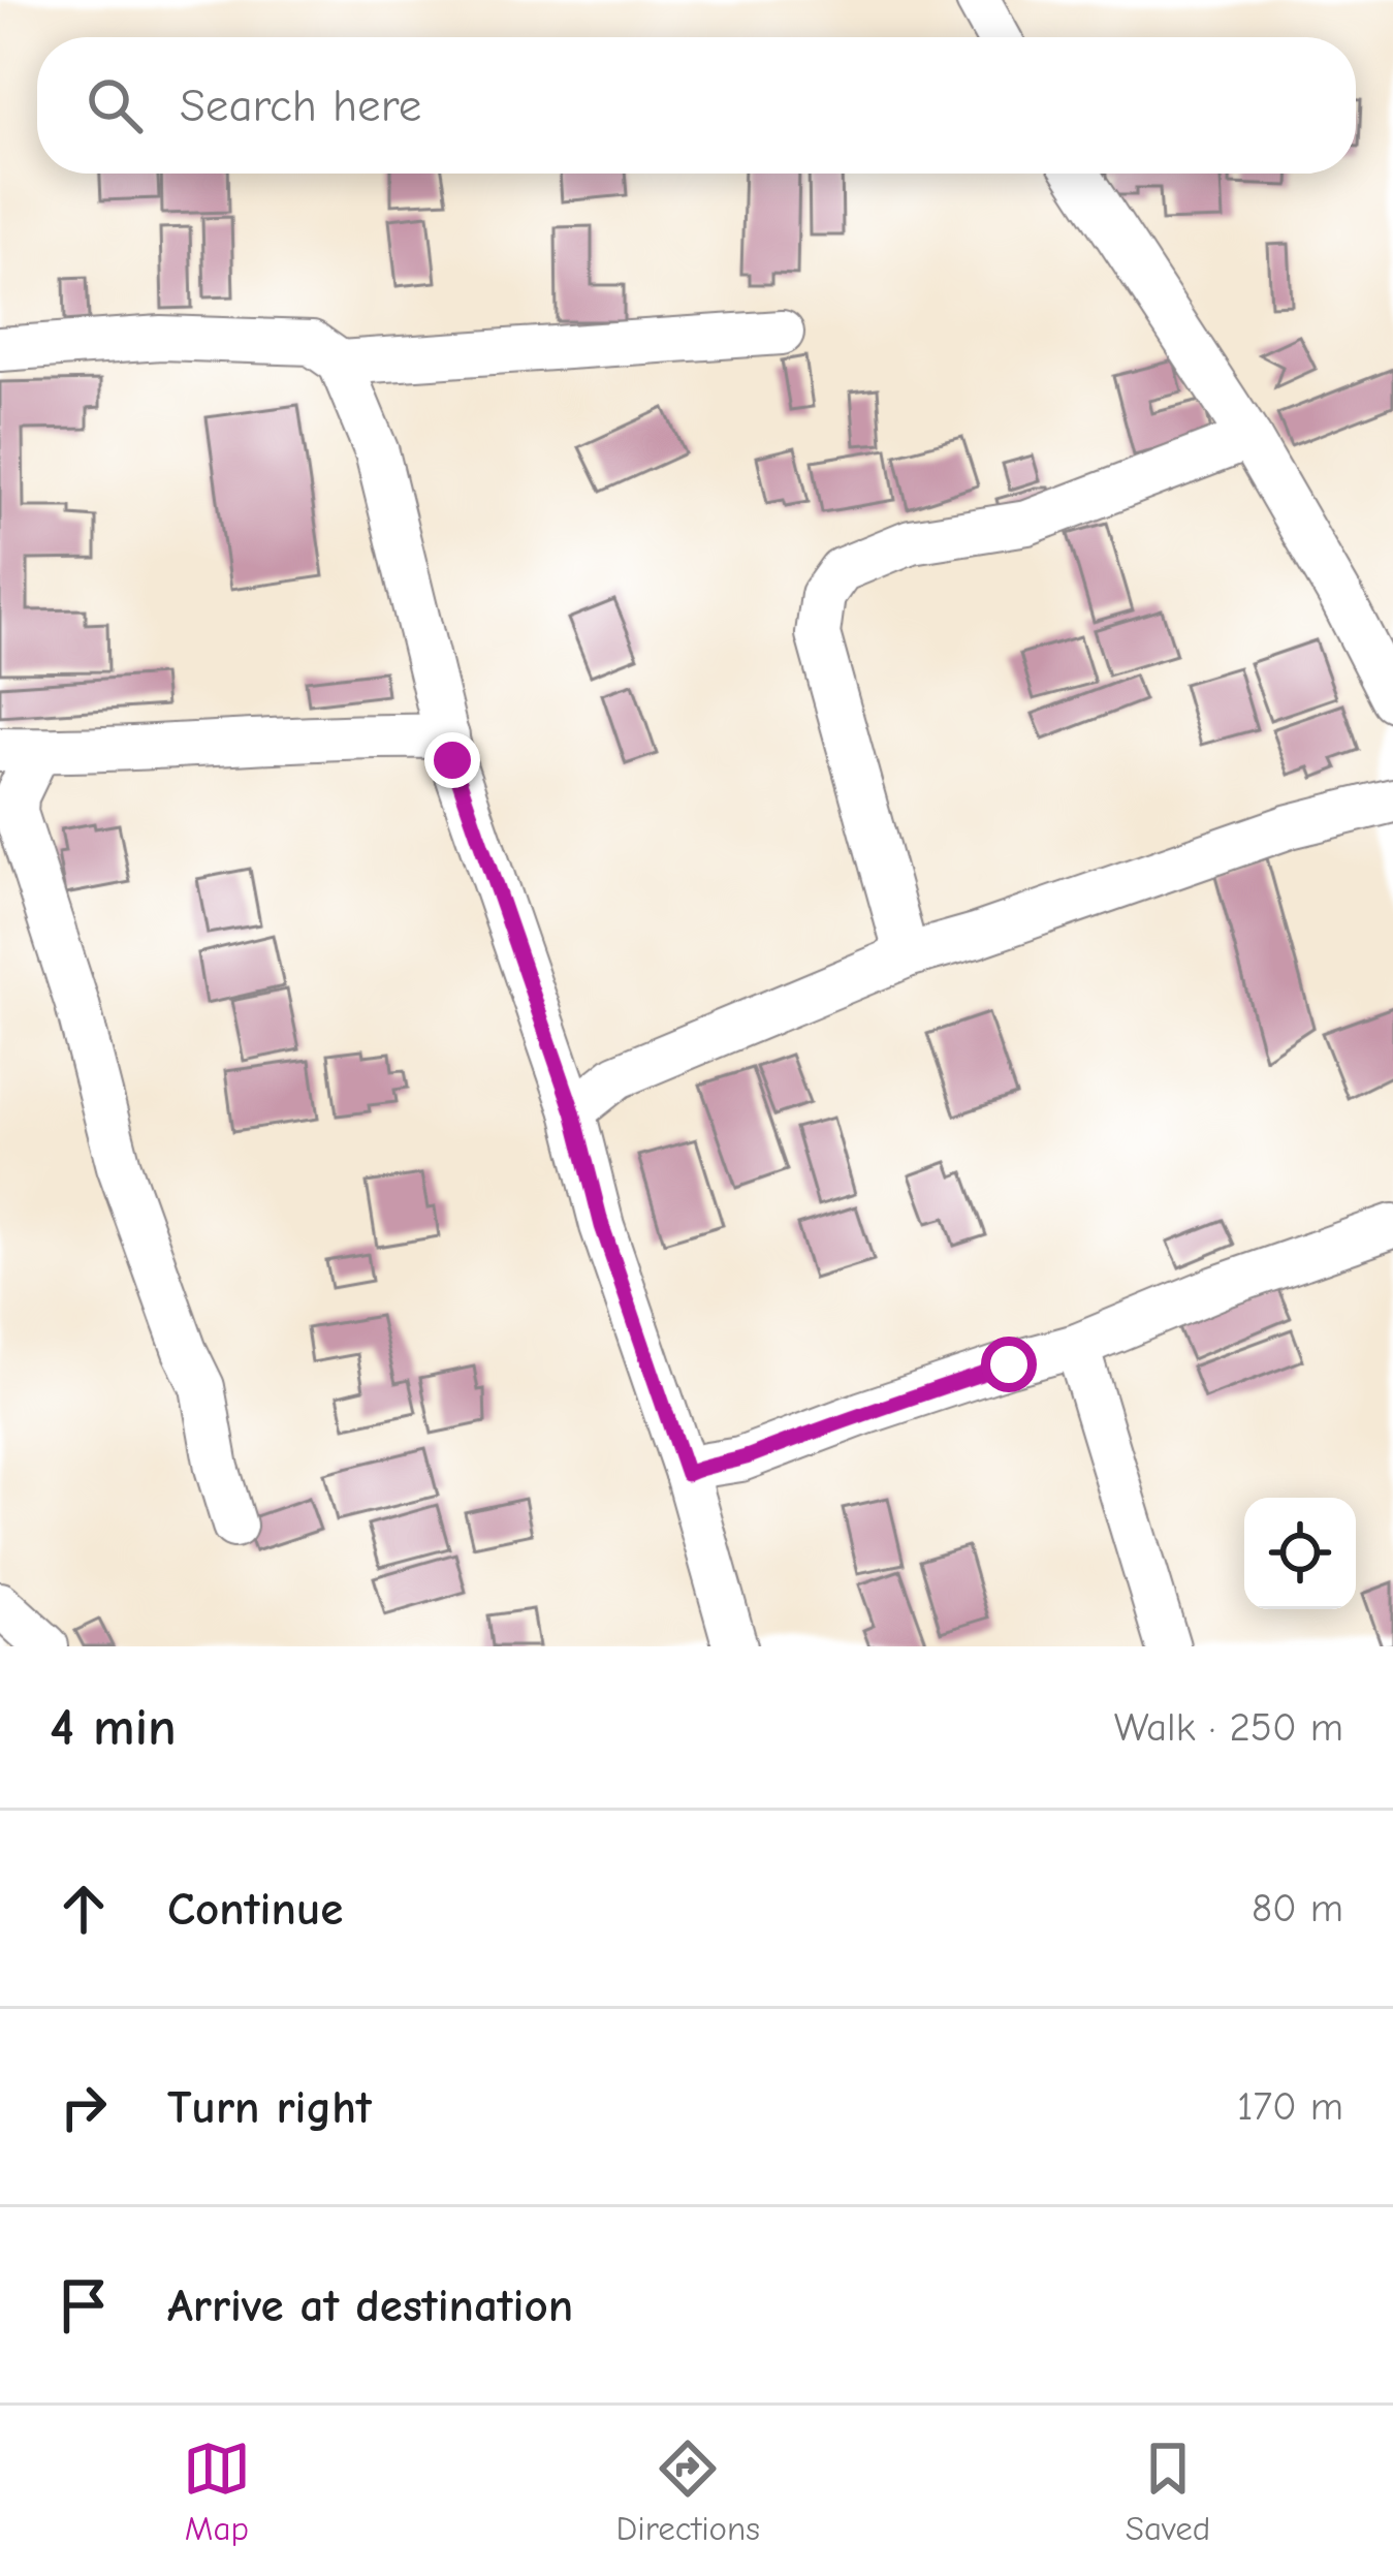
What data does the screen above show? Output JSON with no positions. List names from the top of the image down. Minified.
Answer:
{"page":{"search":"Search here","heading":["4 min","Walk · 250 m"],"list":[["Continue","80 m"],["Turn right","170 m"],"Arrive at destination"],"nav":["Map","Directions","Saved"]}}
